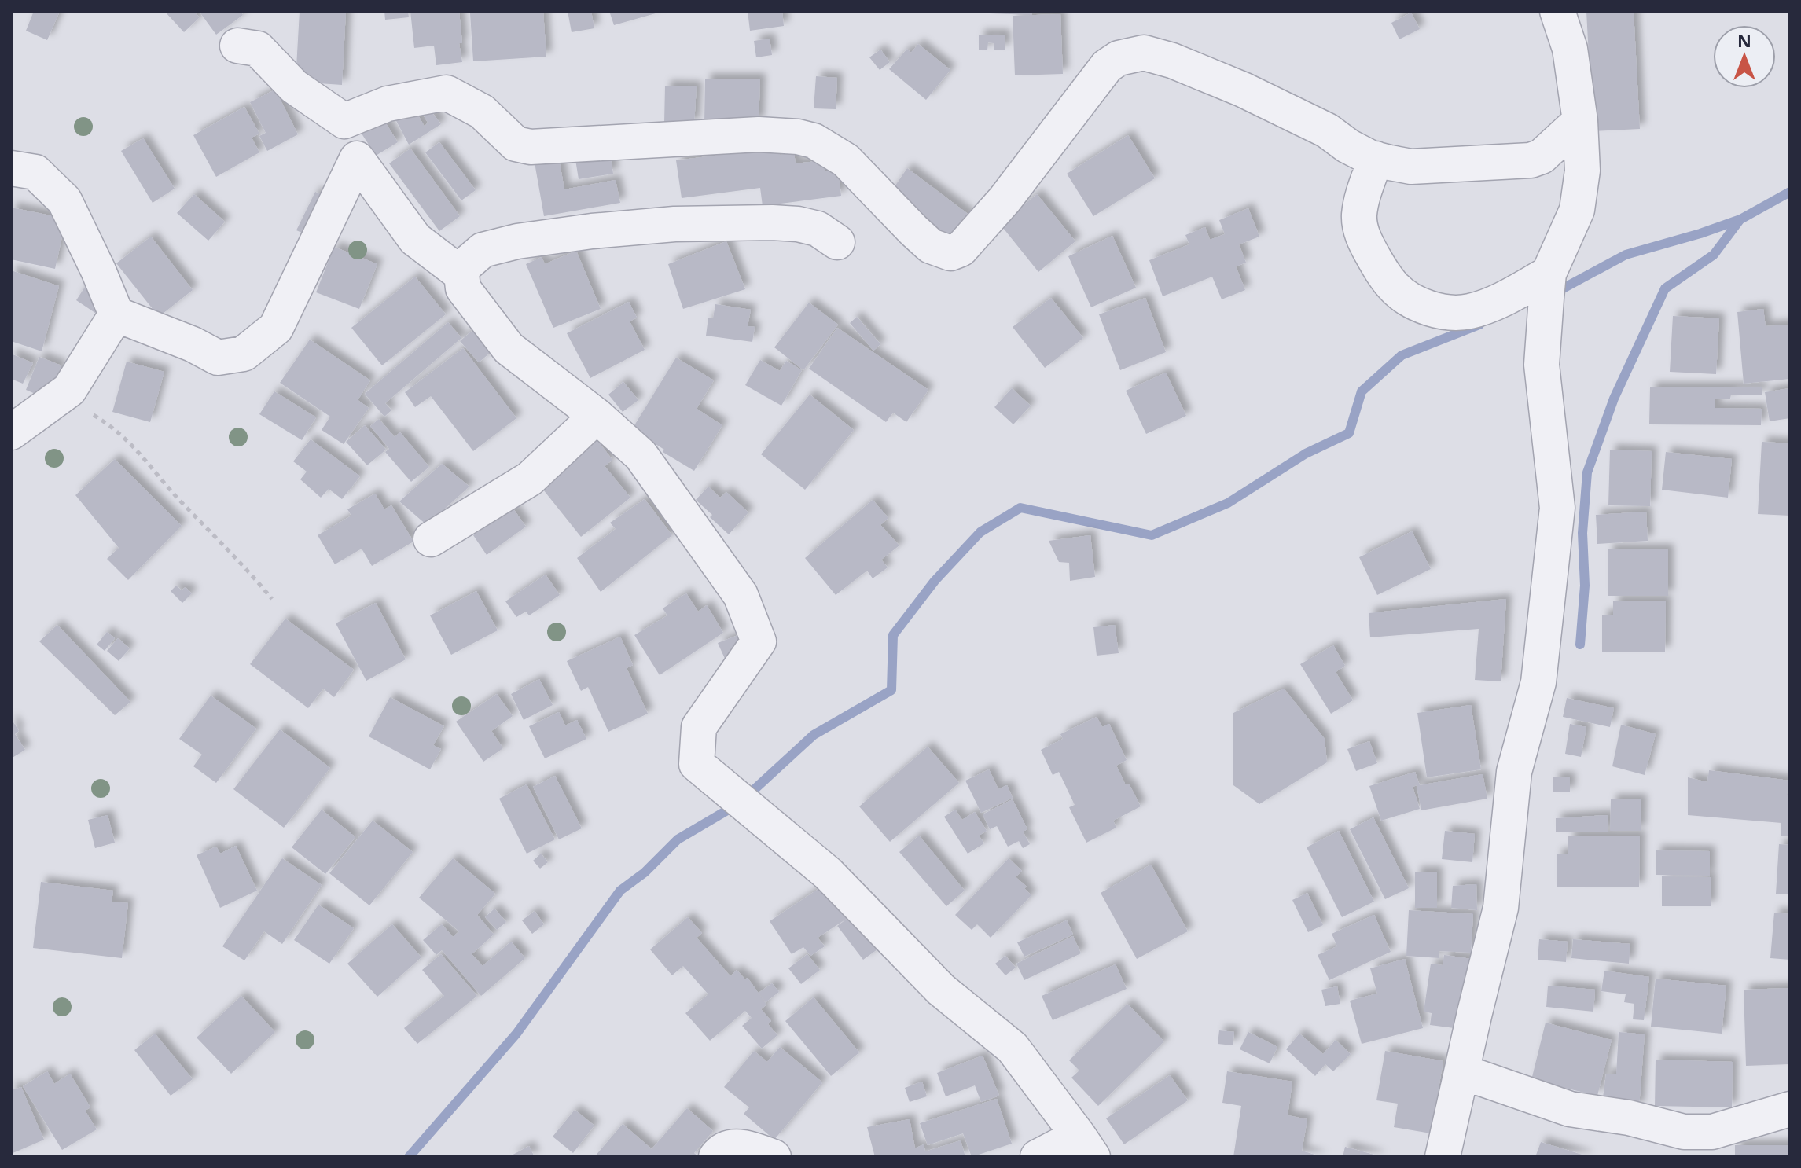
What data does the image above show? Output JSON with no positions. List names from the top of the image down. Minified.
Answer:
{"north":"top"}
